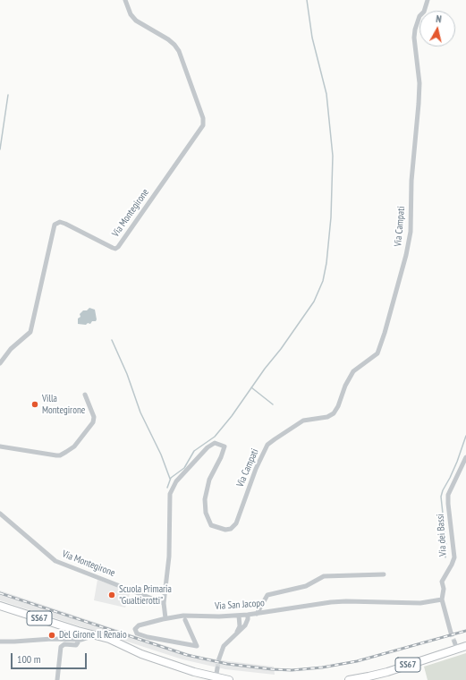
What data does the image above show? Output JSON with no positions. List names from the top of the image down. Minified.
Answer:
{"streets":{"main road":["SS67"],"street":["Via Montegirone","Via Campati","Via dei Bassi","Via San Jacopo"]},"crossings":[["Via Montegirone","Via Campati"],["Via Campati","Via San Jacopo"],["Via dei Bassi","Via San Jacopo"]],"places":["Villa Montegirone","Scuola Primaria \"Gualtierotti\"","Del Girone Il Renaio"],"scale_bar":"100 m","north":"top"}
